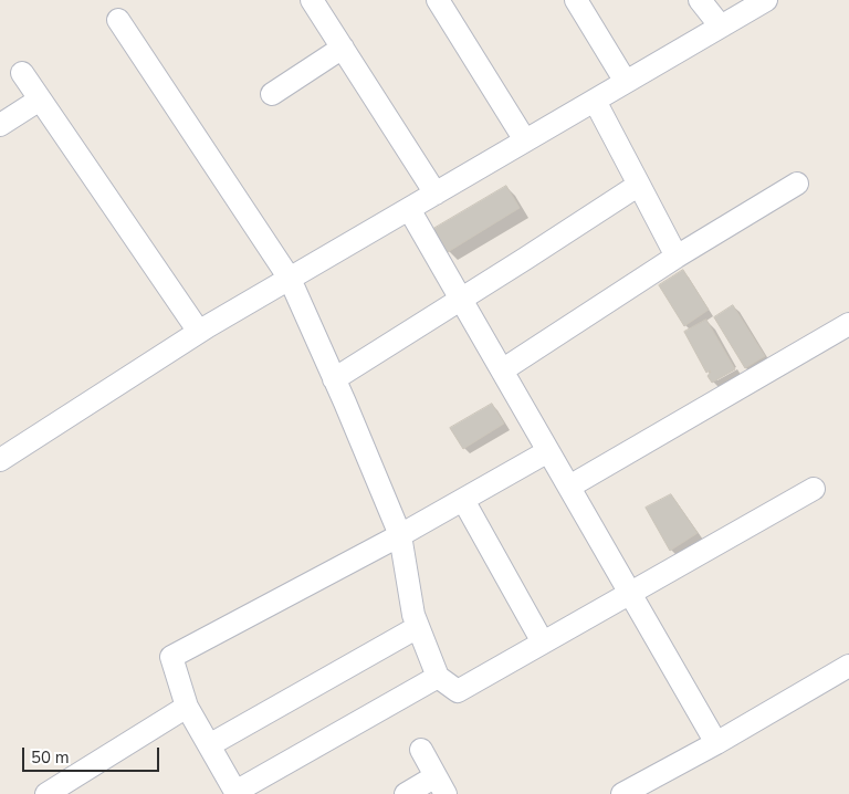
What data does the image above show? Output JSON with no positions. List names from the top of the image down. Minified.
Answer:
{"scale_bar":"50 m"}
